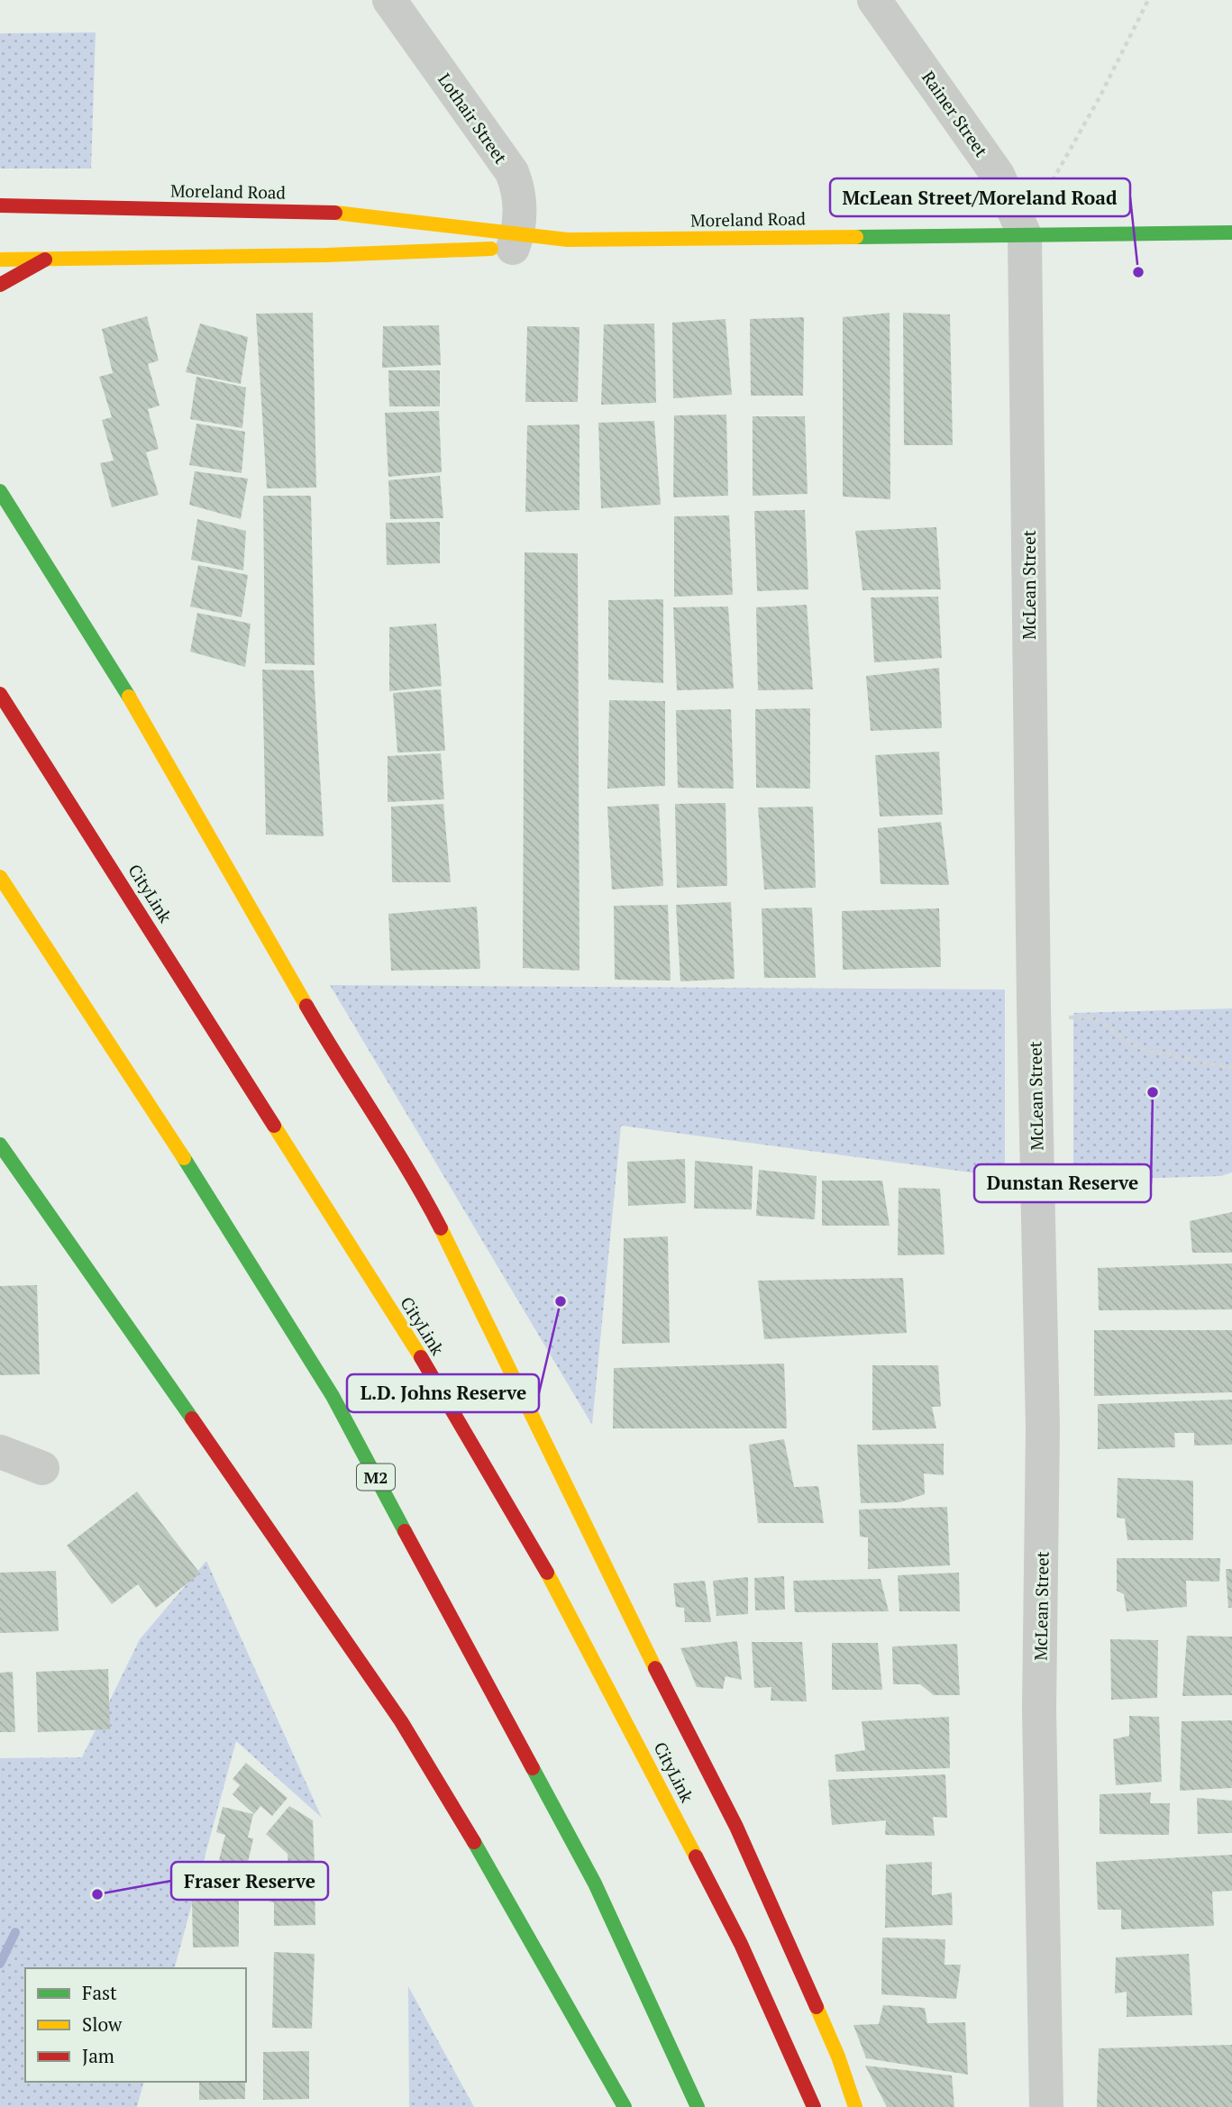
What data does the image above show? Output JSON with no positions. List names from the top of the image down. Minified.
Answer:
{"streets":{"main road":["Moreland Road","CityLink","M2"],"street":["Rainer Street","Lothair Street","McLean Street"]},"crossings":[["Rainer Street","Moreland Road"],["Rainer Street","McLean Street"],["Lothair Street","Moreland Road"],["Moreland Road","McLean Street"]],"places":["McLean Street/Moreland Road","Dunstan Reserve","L.D. Johns Reserve","Fraser Reserve"],"legend":["Fast","Slow","Jam"]}
